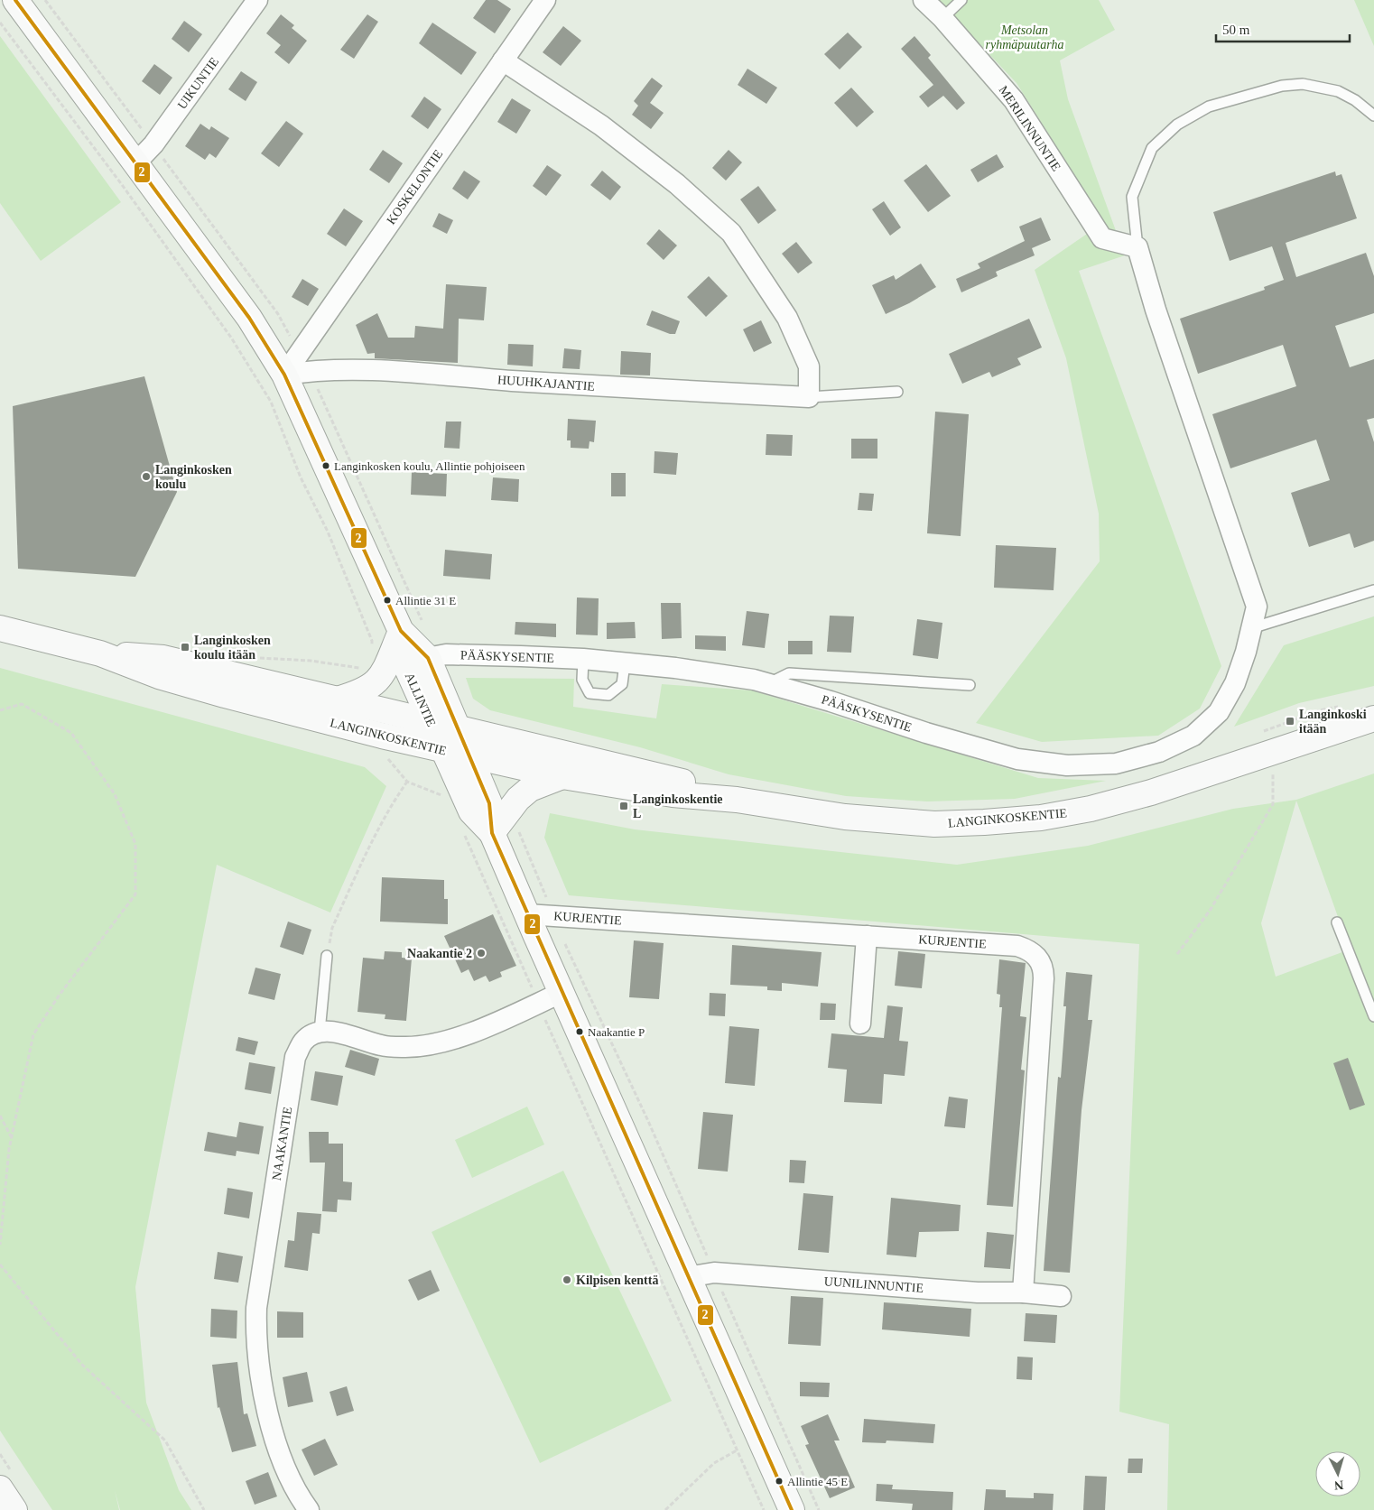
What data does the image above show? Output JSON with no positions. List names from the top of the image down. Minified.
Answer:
{"streets":{"street":["UIKUNTIE","MERILINNUNTIE","KOSKELONTIE","HUUHKAJANTIE","PÄÄSKYSENTIE","ALLINTIE","LANGINKOSKENTIE","KURJENTIE","NAAKANTIE","UUNILINNUNTIE"]},"crossings":[["UIKUNTIE","ALLINTIE"],["MERILINNUNTIE","PÄÄSKYSENTIE"],["KOSKELONTIE","HUUHKAJANTIE"],["KOSKELONTIE","ALLINTIE"],["HUUHKAJANTIE","ALLINTIE"],["PÄÄSKYSENTIE","ALLINTIE"],["ALLINTIE","LANGINKOSKENTIE"],["ALLINTIE","KURJENTIE"],["ALLINTIE","UUNILINNUNTIE"],["KURJENTIE","UUNILINNUNTIE"]],"parks":["Metsolan ryhmäpuutarha"],"places":{"other":["Langinkosken koulu, Allintie pohjoiseen","Langinkosken koulu","Allintie 31 E","Naakantie 2","Naakantie P","Kilpisen kenttä","Allintie 45 E"],"transit":["Langinkosken koulu itään","Langinkoski itään","Langinkoskentie L"]},"lines":["transit line 2"],"scale_bar":"50 m","north":"bottom"}
